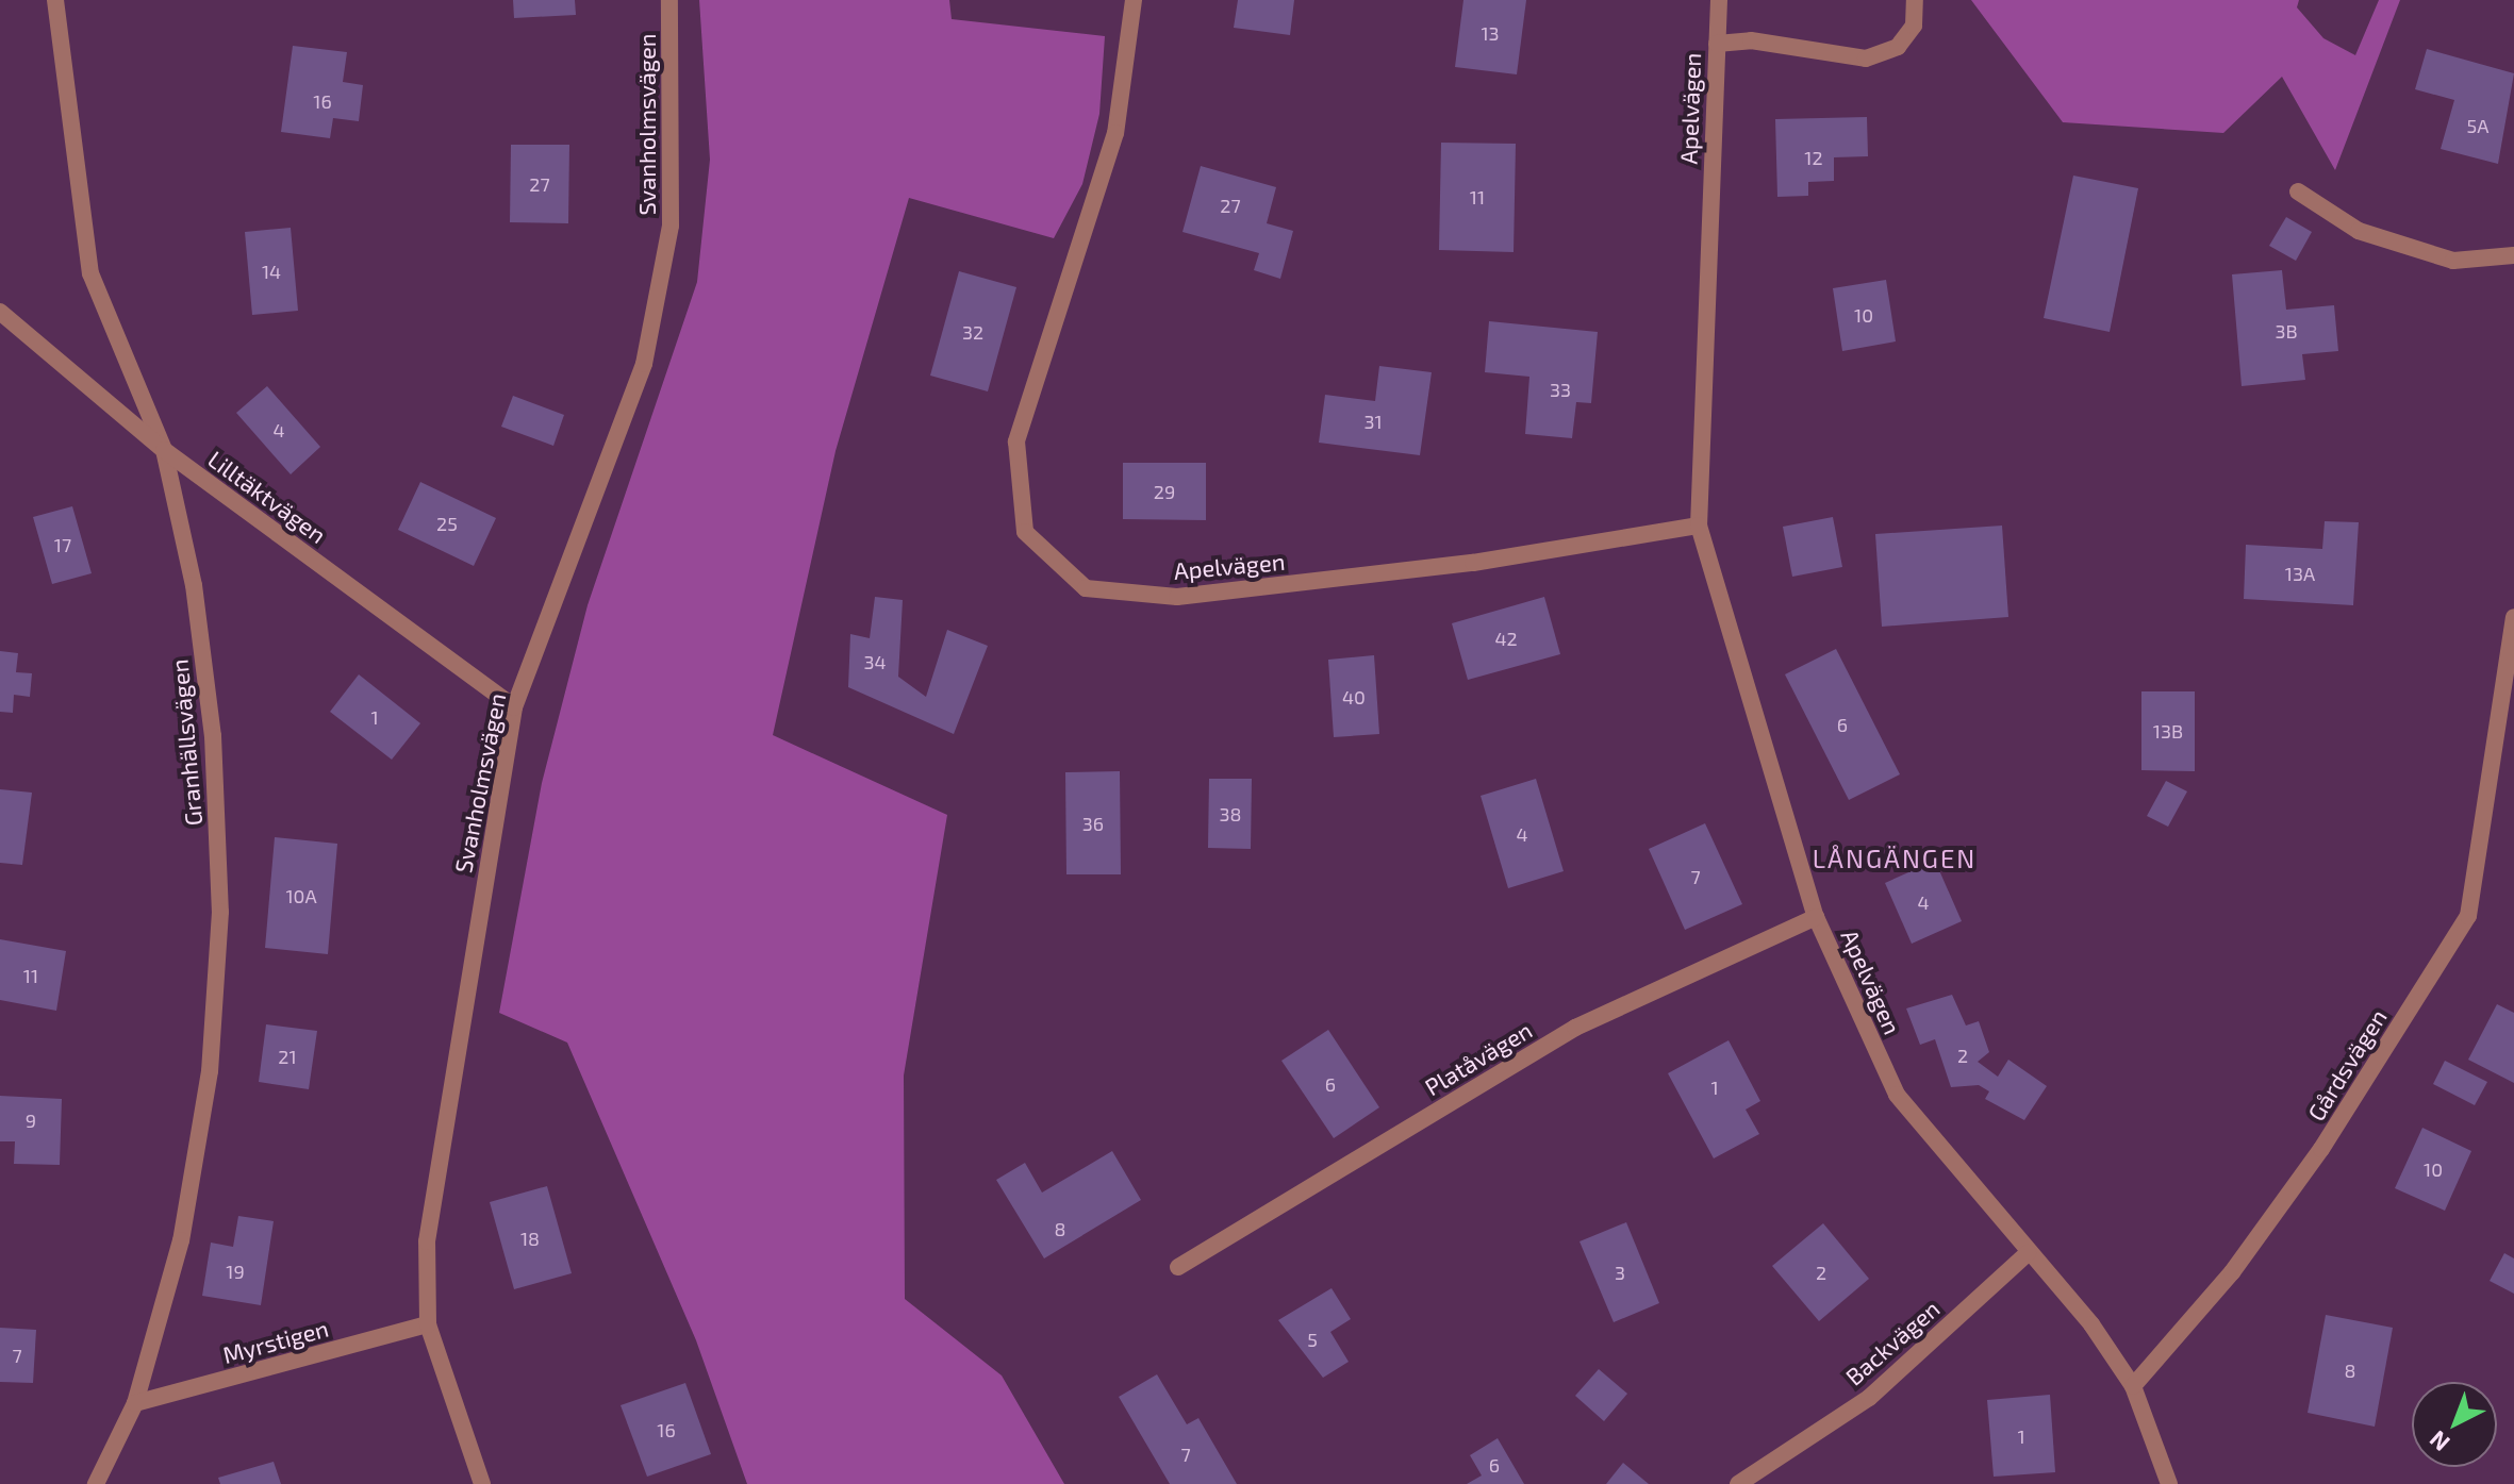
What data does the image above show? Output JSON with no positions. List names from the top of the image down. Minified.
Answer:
{"streets":{"street":["Apelvägen","Svanholmsvägen","Lilltäktvägen","Granhällsvägen","Platåvägen","Gårdsvägen","Myrstigen","Backvägen"]},"crossings":[["Apelvägen","Platåvägen"],["Apelvägen","Gårdsvägen"],["Apelvägen","Backvägen"],["Svanholmsvägen","Lilltäktvägen"],["Svanholmsvägen","Myrstigen"],["Lilltäktvägen","Granhällsvägen"],["Granhällsvägen","Myrstigen"]],"districts":["LÅNGÄNGEN"],"house_numbers":["13","16","5A","12","27","11","27","14","10","3B","32","33","31","4","29","25","17","13A","42","34","40","1","6","13B","38","36","4","7","10A","4","11","2","21","6","1","9","10","8","18","19","3","2","5","7","8","16","1","7","6"],"north":"bottom left"}
